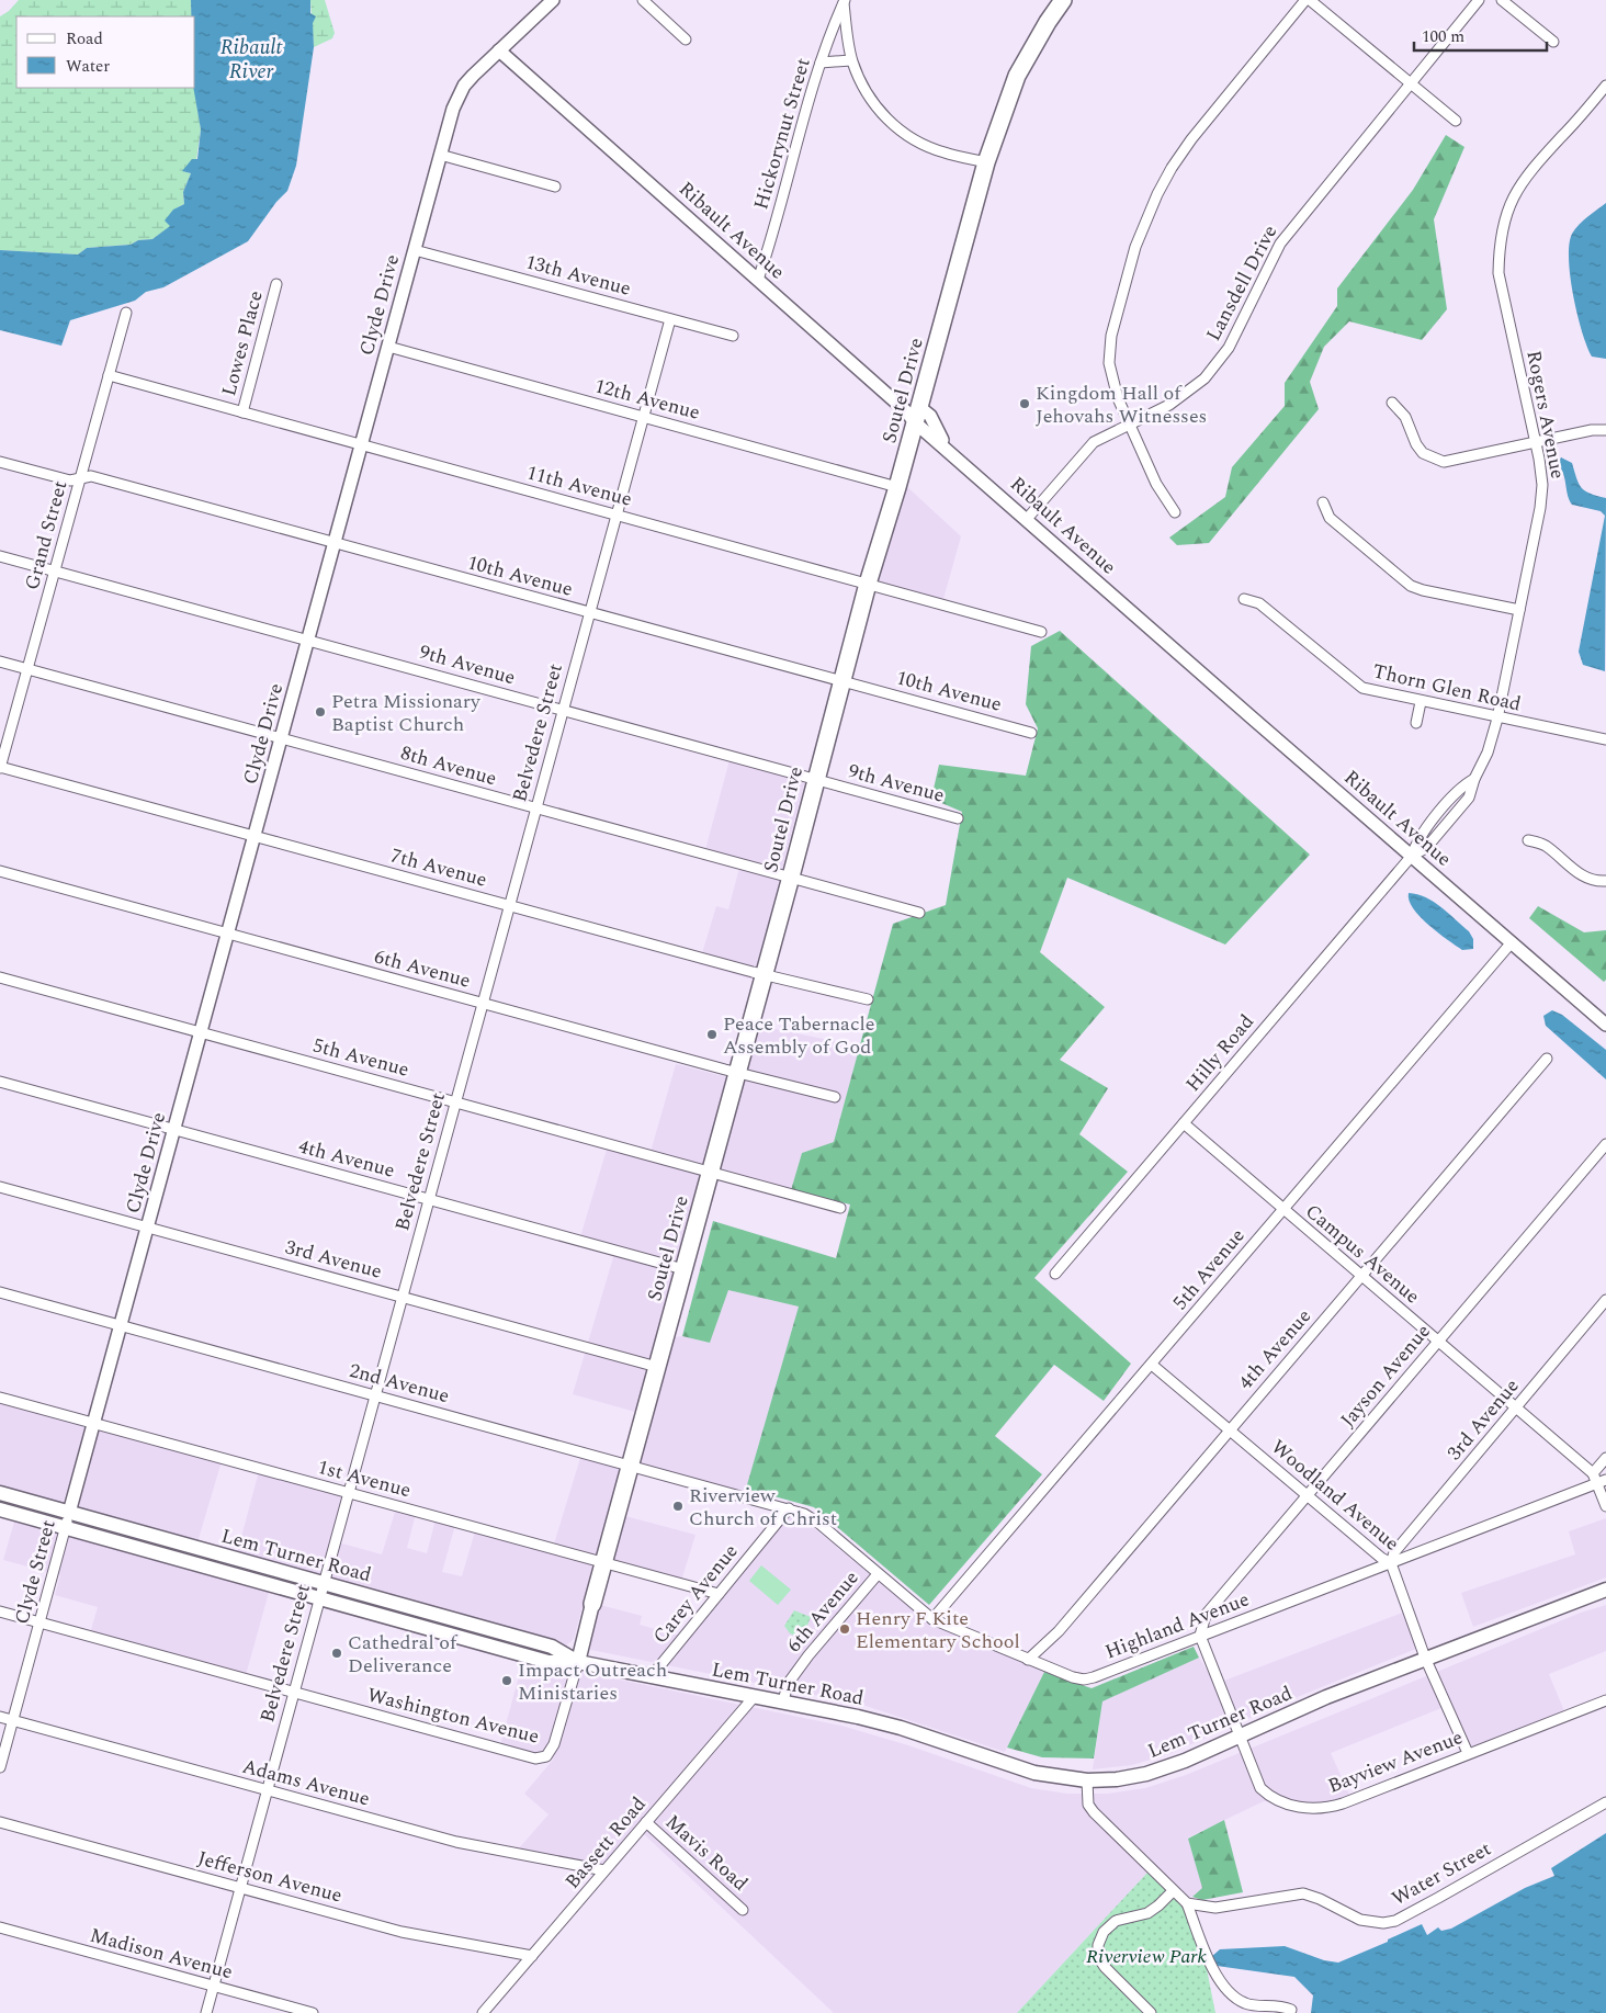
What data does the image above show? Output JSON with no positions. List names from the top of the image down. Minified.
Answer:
{"streets":{"main road":["Soutel Drive","Lem Turner Road"],"street":["Hickorynut Street","Ribault Avenue","13th Avenue","Lansdell Drive","Clyde Drive","Lowes Place","12th Avenue","Rogers Avenue","11th Avenue","Grand Street","10th Avenue","9th Avenue","Thorn Glen Road","Belvedere Street","8th Avenue","7th Avenue","6th Avenue","Hilly Road","5th Avenue","4th Avenue","Campus Avenue","3rd Avenue","Jayson Avenue","2nd Avenue","1st Avenue","Woodland Avenue","Clyde Street","Carey Avenue","Highland Avenue","Washington Avenue","Bayview Avenue","Adams Avenue","Bassett Road","Mavis Road","Water Street","Jefferson Avenue","Madison Avenue"]},"crossings":[["Hickorynut Street","Ribault Avenue"],["Ribault Avenue","Lansdell Drive"],["Ribault Avenue","Clyde Drive"],["Ribault Avenue","Soutel Drive"],["Ribault Avenue","Rogers Avenue"],["Ribault Avenue","Hilly Road"],["Ribault Avenue","5th Avenue"],["13th Avenue","Clyde Drive"],["13th Avenue","Belvedere Street"],["Clyde Drive","12th Avenue"],["Clyde Drive","11th Avenue"],["Clyde Drive","10th Avenue"],["Clyde Drive","9th Avenue"],["Clyde Drive","8th Avenue"],["Clyde Drive","7th Avenue"],["Clyde Drive","6th Avenue"],["Clyde Drive","5th Avenue"],["Clyde Drive","4th Avenue"],["Clyde Drive","3rd Avenue"],["Clyde Drive","2nd Avenue"],["Clyde Drive","1st Avenue"],["Clyde Drive","Lem Turner Road"],["Clyde Drive","Clyde Street"],["Lowes Place","11th Avenue"],["Soutel Drive","12th Avenue"],["Soutel Drive","11th Avenue"],["Soutel Drive","10th Avenue"],["Soutel Drive","9th Avenue"],["Soutel Drive","8th Avenue"],["Soutel Drive","7th Avenue"],["Soutel Drive","6th Avenue"],["Soutel Drive","5th Avenue"],["Soutel Drive","4th Avenue"],["Soutel Drive","3rd Avenue"],["Soutel Drive","2nd Avenue"],["Soutel Drive","1st Avenue"],["Soutel Drive","Lem Turner Road"],["Soutel Drive","Washington Avenue"],["12th Avenue","Belvedere Street"],["Rogers Avenue","Thorn Glen Road"],["Rogers Avenue","Hilly Road"],["11th Avenue","Grand Street"],["11th Avenue","Belvedere Street"],["Grand Street","10th Avenue"],["Grand Street","9th Avenue"],["Grand Street","8th Avenue"],["Grand Street","7th Avenue"],["10th Avenue","Belvedere Street"],["9th Avenue","Belvedere Street"],["Belvedere Street","8th Avenue"],["Belvedere Street","7th Avenue"],["Belvedere Street","6th Avenue"],["Belvedere Street","5th Avenue"],["Belvedere Street","4th Avenue"],["Belvedere Street","3rd Avenue"],["Belvedere Street","2nd Avenue"],["Belvedere Street","1st Avenue"],["Belvedere Street","Lem Turner Road"],["Belvedere Street","Washington Avenue"],["Belvedere Street","Adams Avenue"],["Belvedere Street","Jefferson Avenue"],["Belvedere Street","Madison Avenue"],["6th Avenue","Lem Turner Road"],["6th Avenue","Highland Avenue"],["Hilly Road","Campus Avenue"],["5th Avenue","Campus Avenue"],["5th Avenue","Woodland Avenue"],["5th Avenue","Highland Avenue"],["4th Avenue","Campus Avenue"],["4th Avenue","Woodland Avenue"],["4th Avenue","Highland Avenue"],["Campus Avenue","3rd Avenue"],["Campus Avenue","Jayson Avenue"],["Campus Avenue","Highland Avenue"],["3rd Avenue","Woodland Avenue"],["3rd Avenue","Highland Avenue"],["Jayson Avenue","Woodland Avenue"],["Jayson Avenue","Highland Avenue"],["Jayson Avenue","Bayview Avenue"],["2nd Avenue","Carey Avenue"],["2nd Avenue","Highland Avenue"],["1st Avenue","Carey Avenue"],["Woodland Avenue","Lem Turner Road"],["Woodland Avenue","Highland Avenue"],["Woodland Avenue","Bayview Avenue"],["Lem Turner Road","Clyde Street"],["Lem Turner Road","Carey Avenue"],["Lem Turner Road","Washington Avenue"],["Lem Turner Road","Bayview Avenue"],["Lem Turner Road","Bassett Road"],["Clyde Street","Washington Avenue"],["Clyde Street","Adams Avenue"],["Carey Avenue","Highland Avenue"],["Highland Avenue","Bayview Avenue"],["Adams Avenue","Bassett Road"],["Bassett Road","Mavis Road"],["Bassett Road","Jefferson Avenue"]],"water":["Ribault River"],"parks":["Riverview Park"],"places":["Kingdom Hall of Jehovahs Witnesses","Petra Missionary Baptist Church","Peace Tabernacle Assembly of God","Riverview Church of Christ","Henry F Kite Elementary School","Cathedral of Deliverance","Impact Outreach Ministaries"],"legend":["Road","Water"],"scale_bar":"100 m"}
